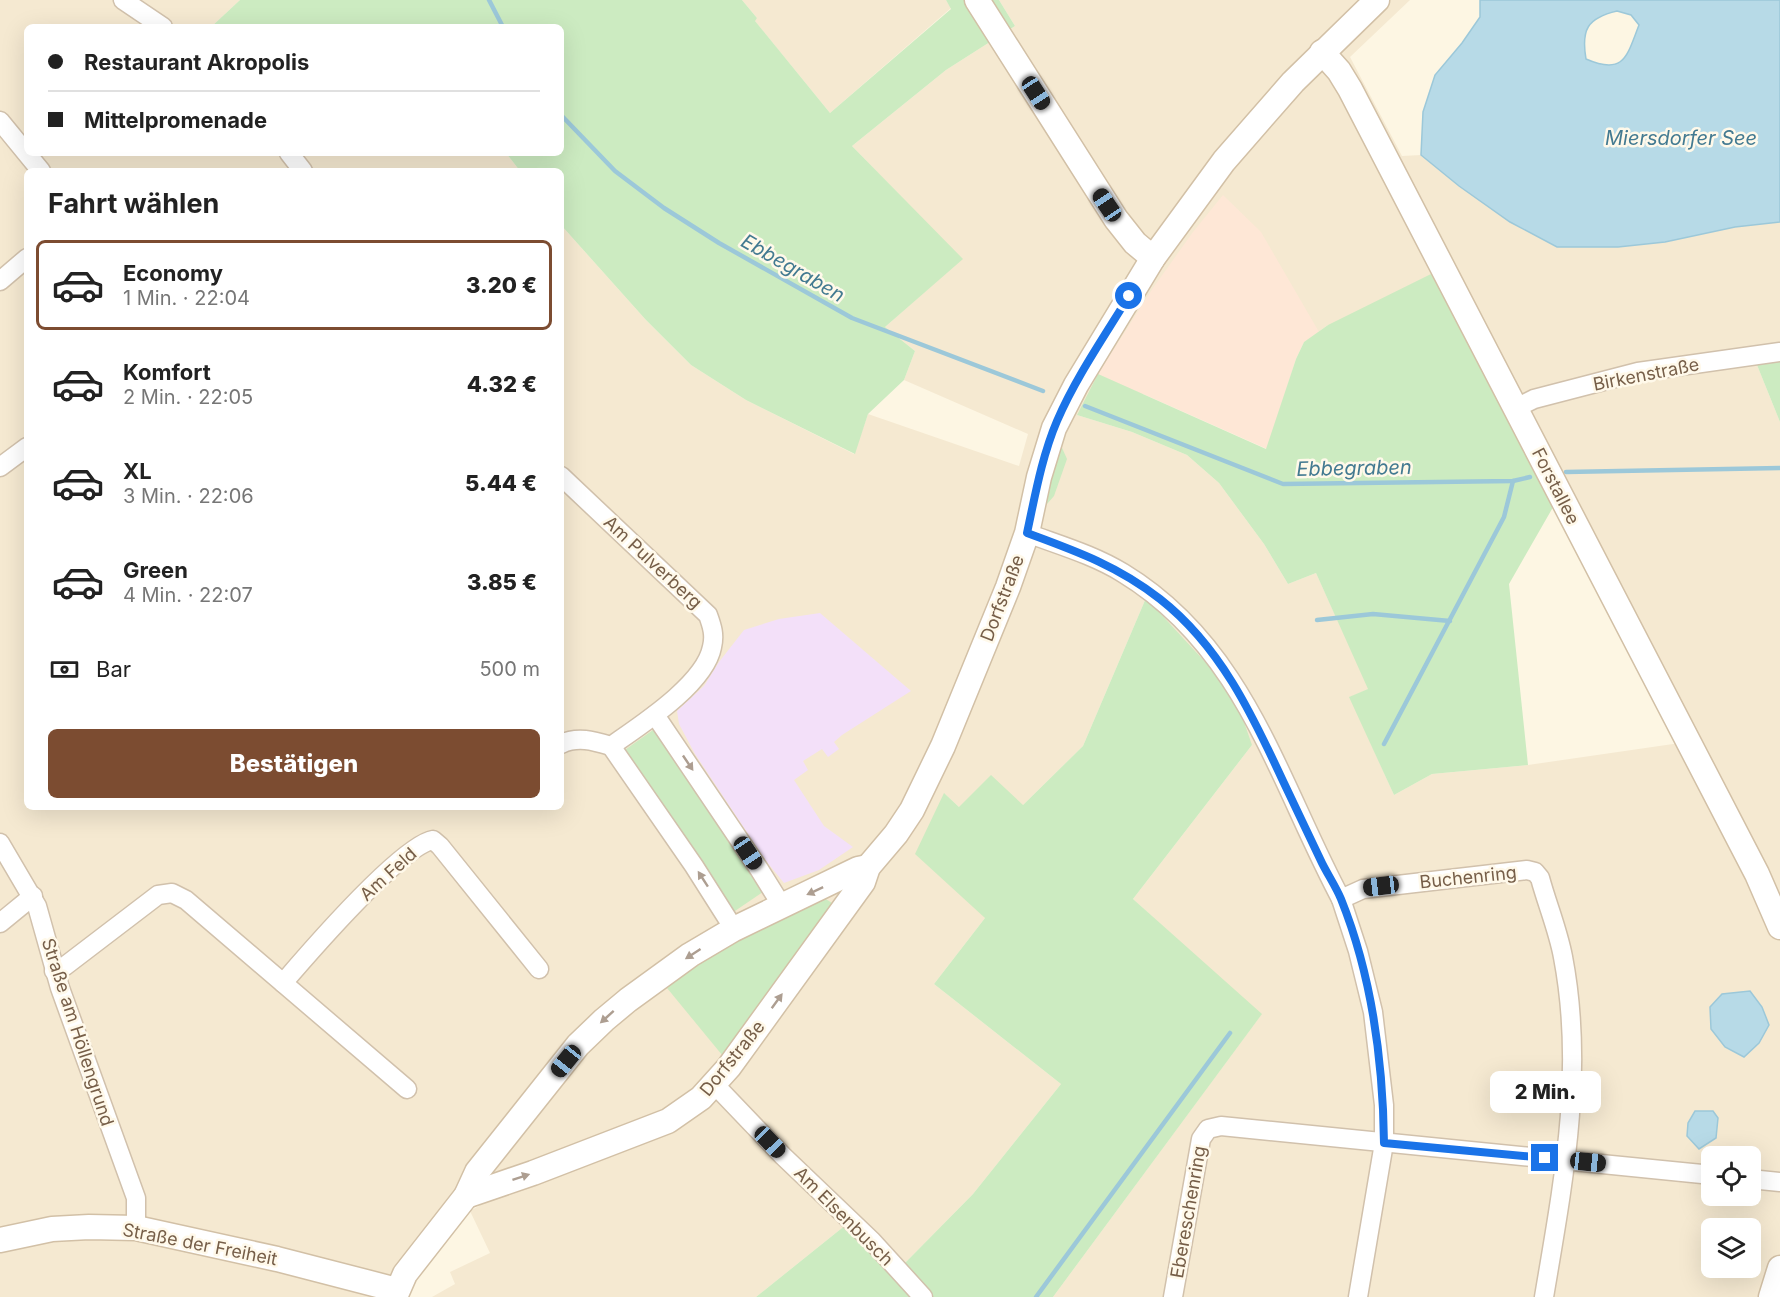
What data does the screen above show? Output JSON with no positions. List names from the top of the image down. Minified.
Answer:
{"streets":{"main road":["Forstallee","Dorfstraße","Straße der Freiheit"],"street":["Birkenstraße","Am Pulverberg","Am Feld","Buchenring","Straße am Höllengrund","Ebereschenring","Am Elsenbusch"]},"crossings":[["Birkenstraße","Forstallee"],["Forstallee","Dorfstraße"],["Dorfstraße","Am Elsenbusch"],["Dorfstraße","Straße der Freiheit"],["Straße am Höllengrund","Straße der Freiheit"]],"water":["Miersdorfer See","Ebbegraben"],"page":{"banner":["Restaurant Akropolis","Mittelpromenade"],"heading":"Fahrt wählen","list":[{"name":"Economy","note":"1 Min. · 22:04","value":"3.20 €"},{"name":"Komfort","note":"2 Min. · 22:05","value":"4.32 €"},{"name":"XL","note":"3 Min. · 22:06","value":"5.44 €"},{"name":"Green","note":"4 Min. · 22:07","value":"3.85 €"}],"pay":["Bar","500 m"],"buttons":"Bestätigen","bubble":"2 Min."}}
